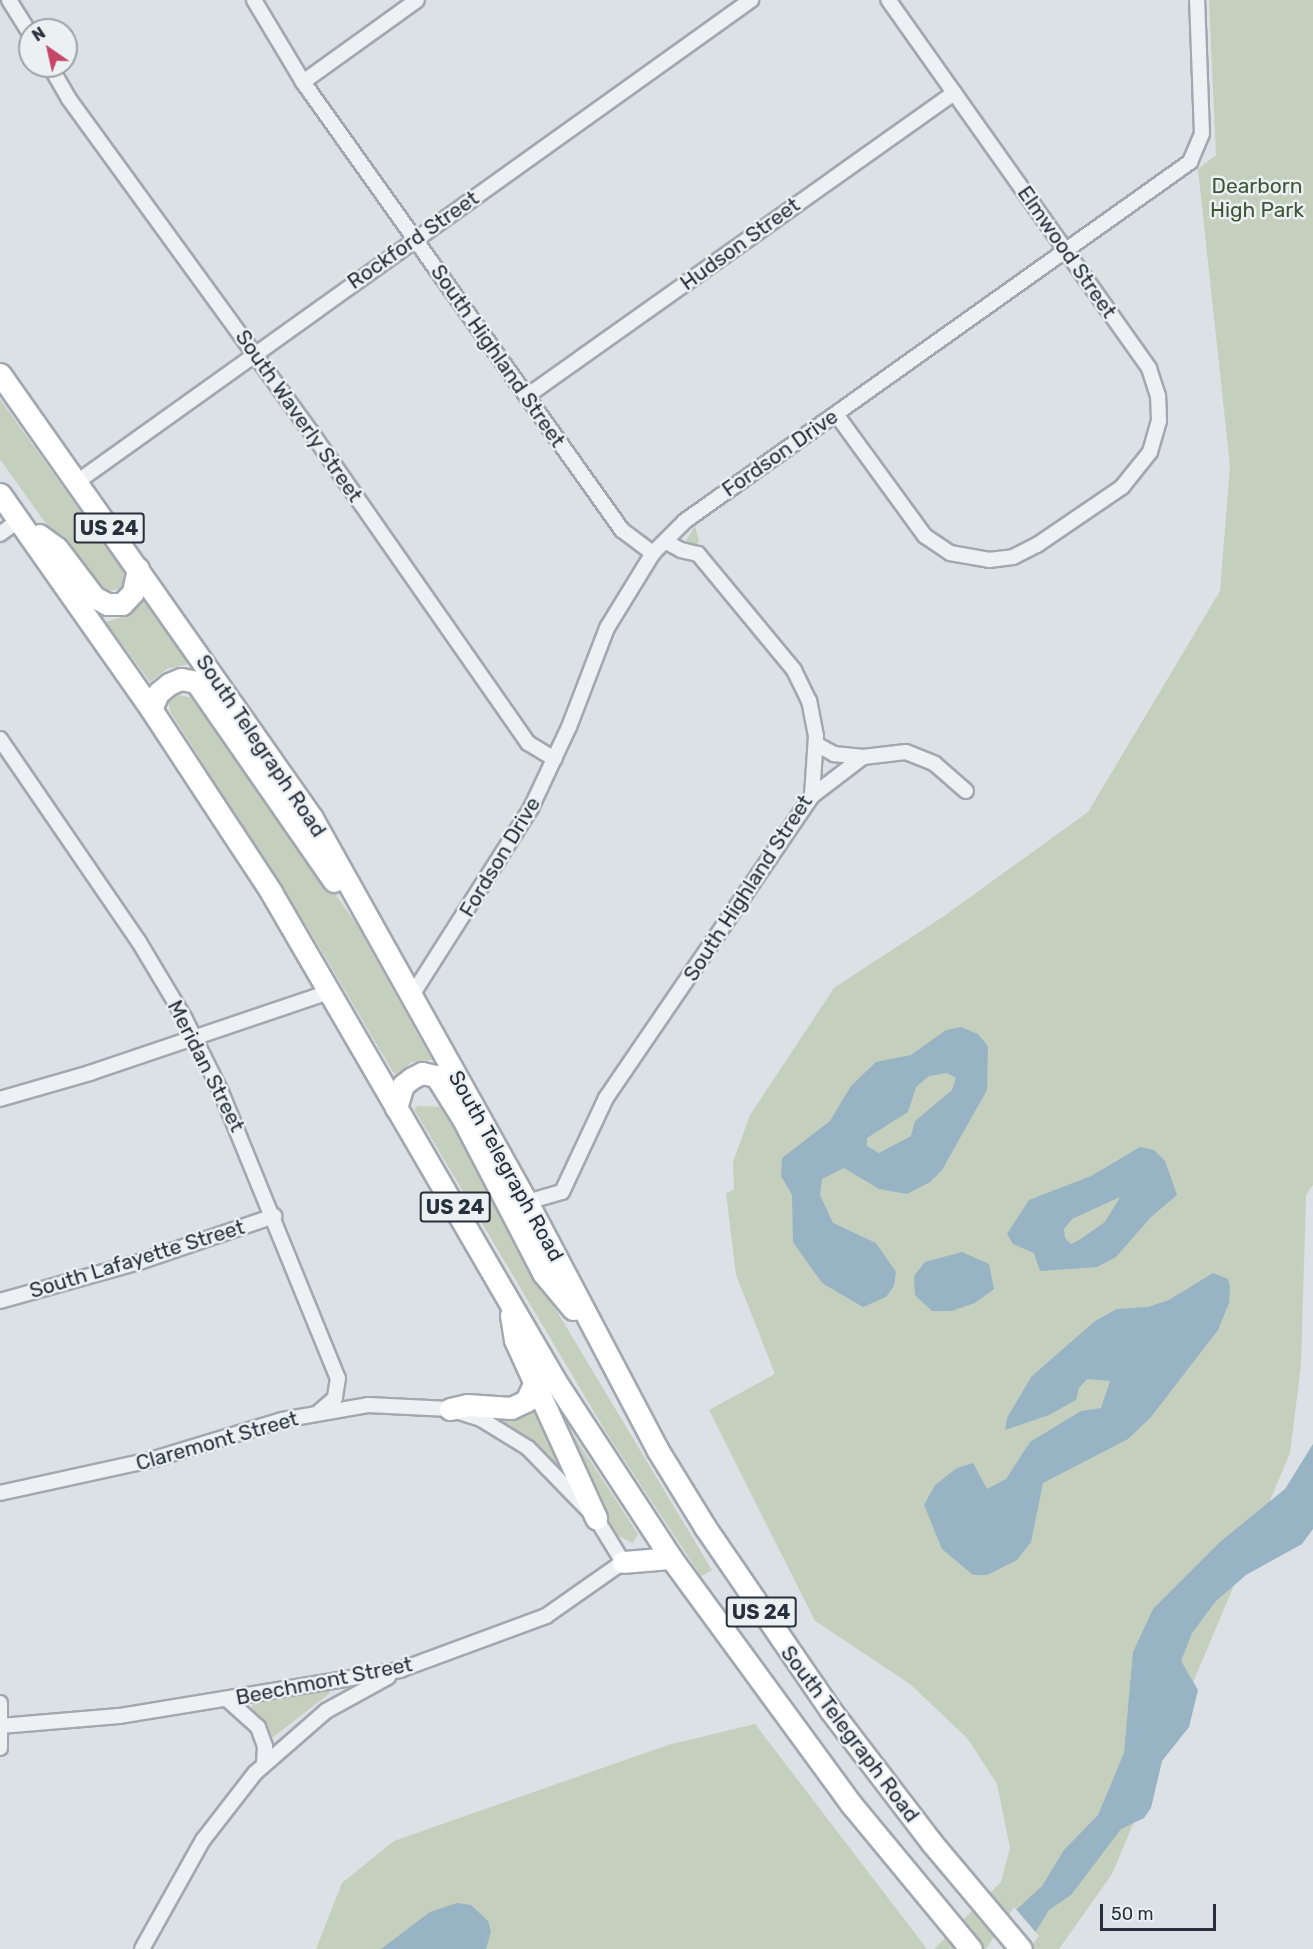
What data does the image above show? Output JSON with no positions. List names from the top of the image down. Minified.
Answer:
{"streets":{"main road":["US 24","South Telegraph Road"],"street":["Rockford Street","Hudson Street","Elmwood Street","South Highland Street","South Waverly Street","Fordson Drive","Meridan Street","South Lafayette Street","Claremont Street","Beechmont Street"]},"crossings":[["Rockford Street","South Highland Street"],["Rockford Street","South Waverly Street"],["Rockford Street","South Telegraph Road"],["Hudson Street","Elmwood Street"],["Hudson Street","South Highland Street"],["Elmwood Street","Fordson Drive"],["South Highland Street","Fordson Drive"],["South Highland Street","South Telegraph Road"],["South Waverly Street","Fordson Drive"],["Fordson Drive","South Telegraph Road"],["Meridan Street","South Lafayette Street"],["Meridan Street","Claremont Street"],["Claremont Street","Beechmont Street"]],"parks":["Dearborn High Park"],"scale_bar":"50 m","north":"top left"}
